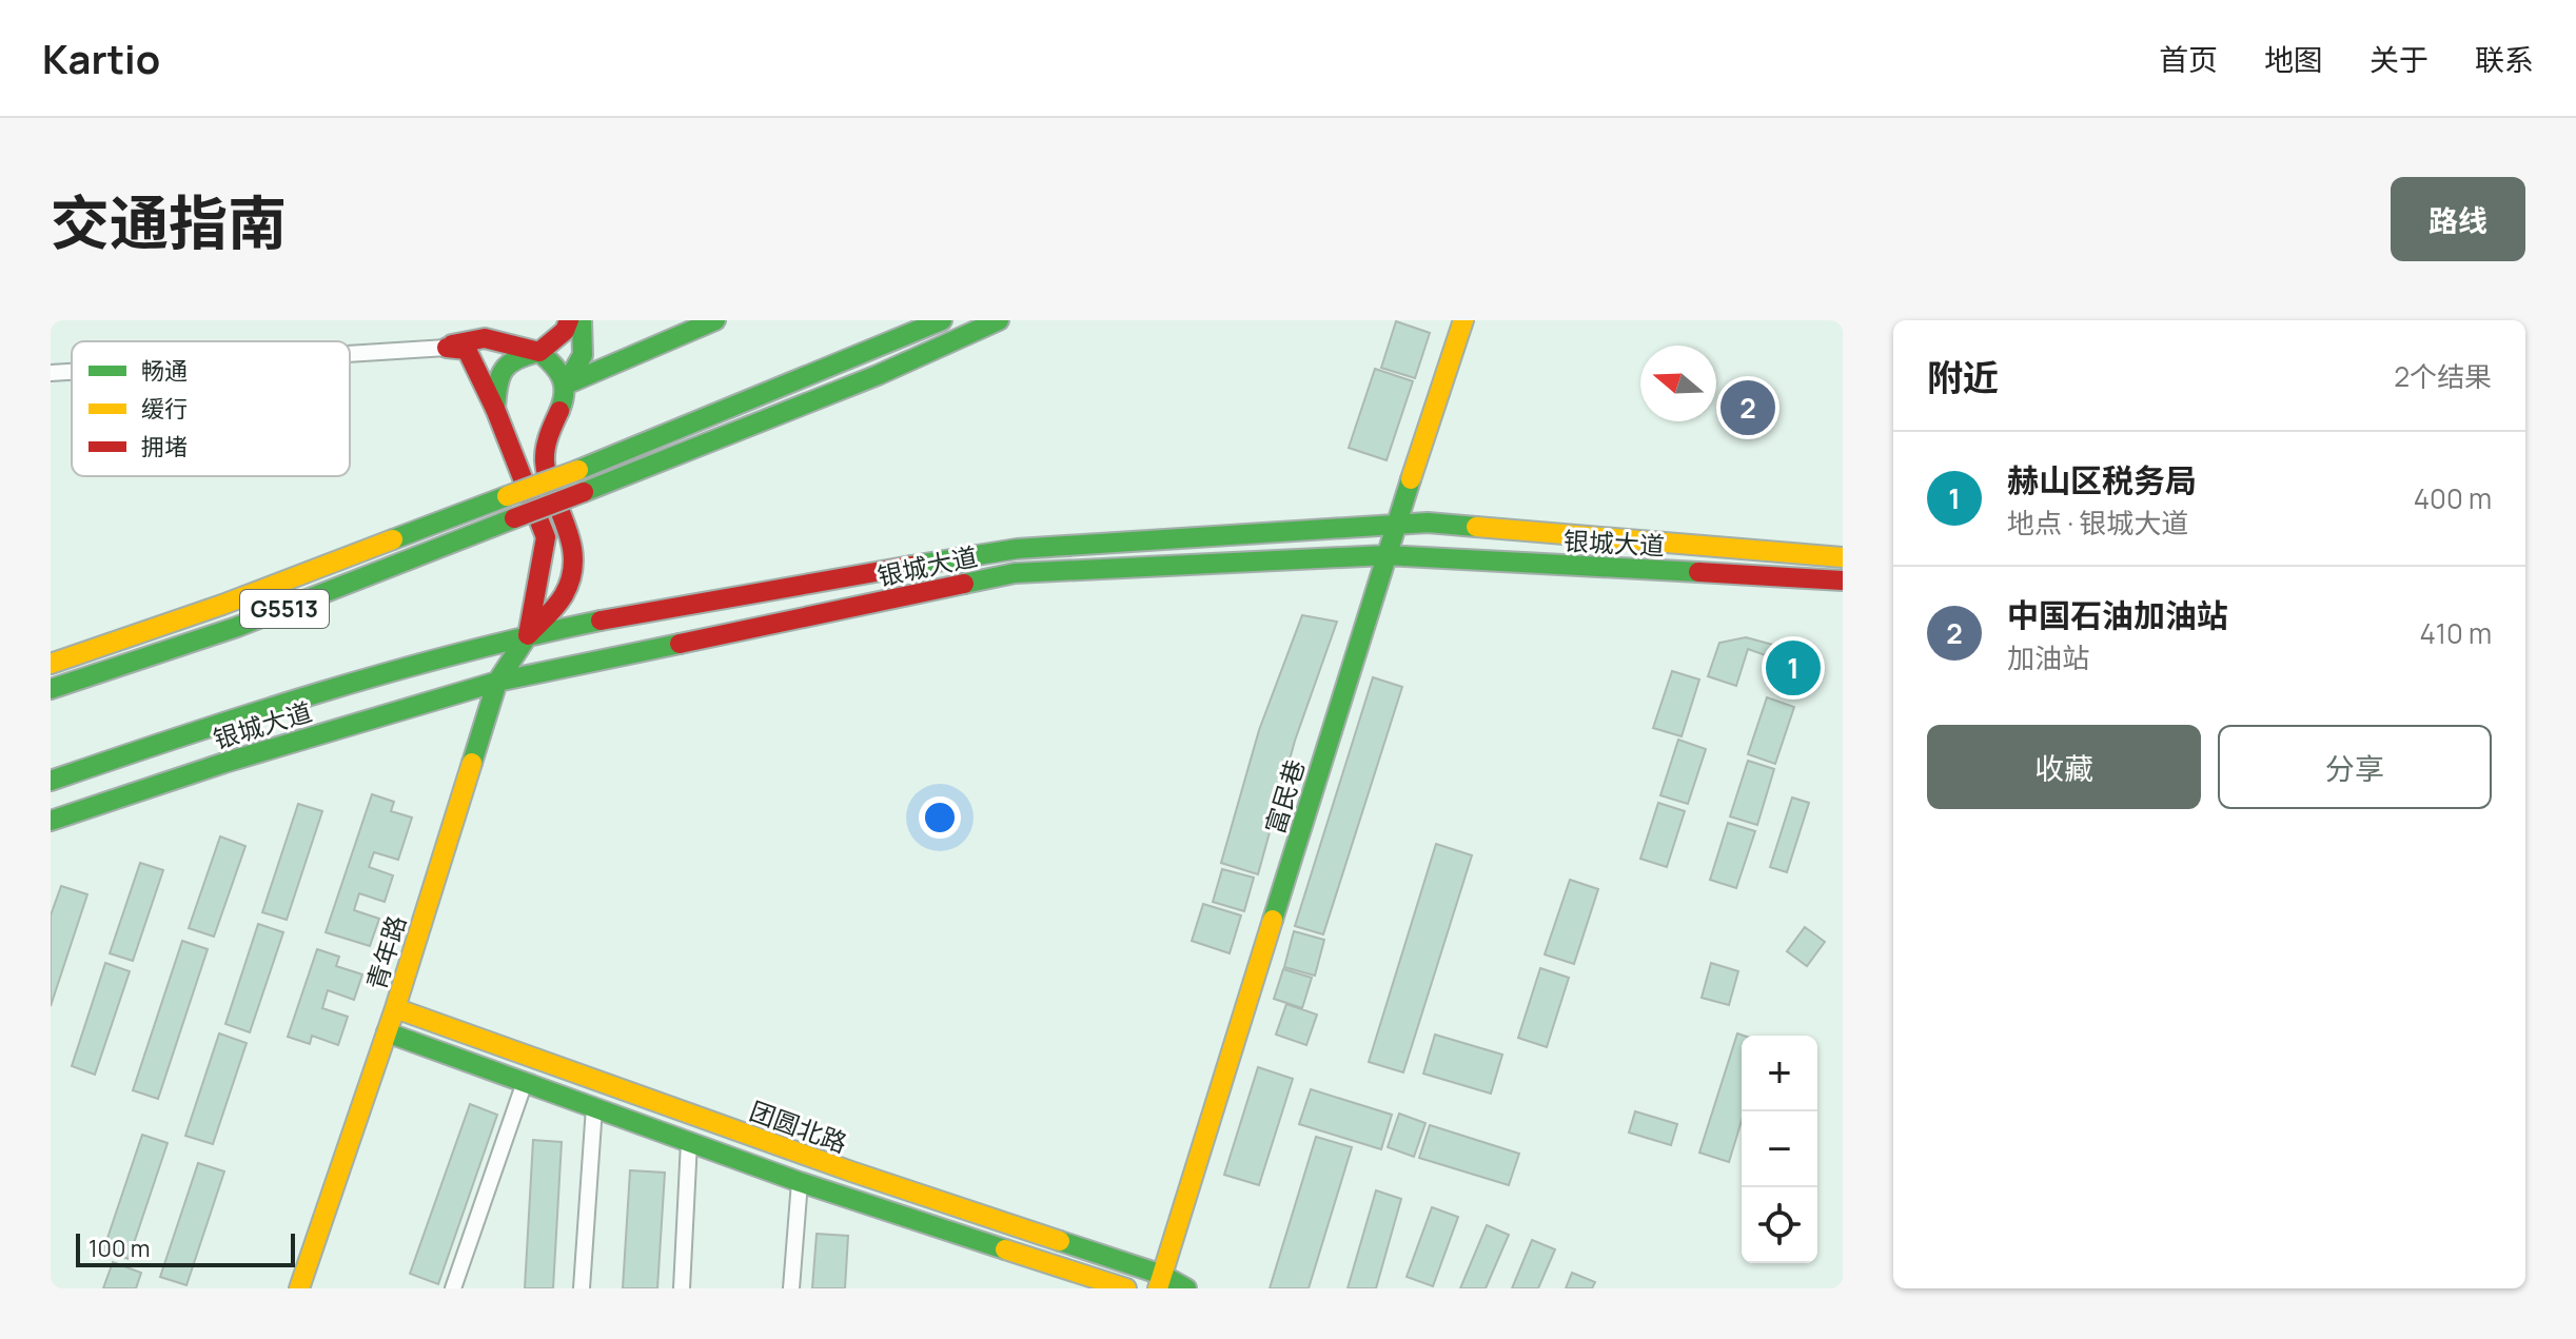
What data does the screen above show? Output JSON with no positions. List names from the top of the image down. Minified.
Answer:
{"streets":{"main road":["银城大道","G5513","富民巷","青年路","团圆北路"]},"crossings":[["银城大道","富民巷"],["银城大道","青年路"],["富民巷","团圆北路"],["青年路","团圆北路"]],"legend":["畅通","缓行","拥堵"],"scale_bar":"100 m","north":"left","page":{"header":"Kartio","nav":["首页","地图","关于","联系"],"title":"交通指南","buttons":["路线",["收藏","分享"]],"heading":["附近","2个结果"],"pins":["2","1"],"list":[{"mark":"1","name":"赫山区税务局","note":"地点 · 银城大道","value":"400 m"},{"mark":"2","name":"中国石油加油站","note":"加油站","value":"410 m"}],"map_buttons":["+","−"],"scale":"100 m"}}
